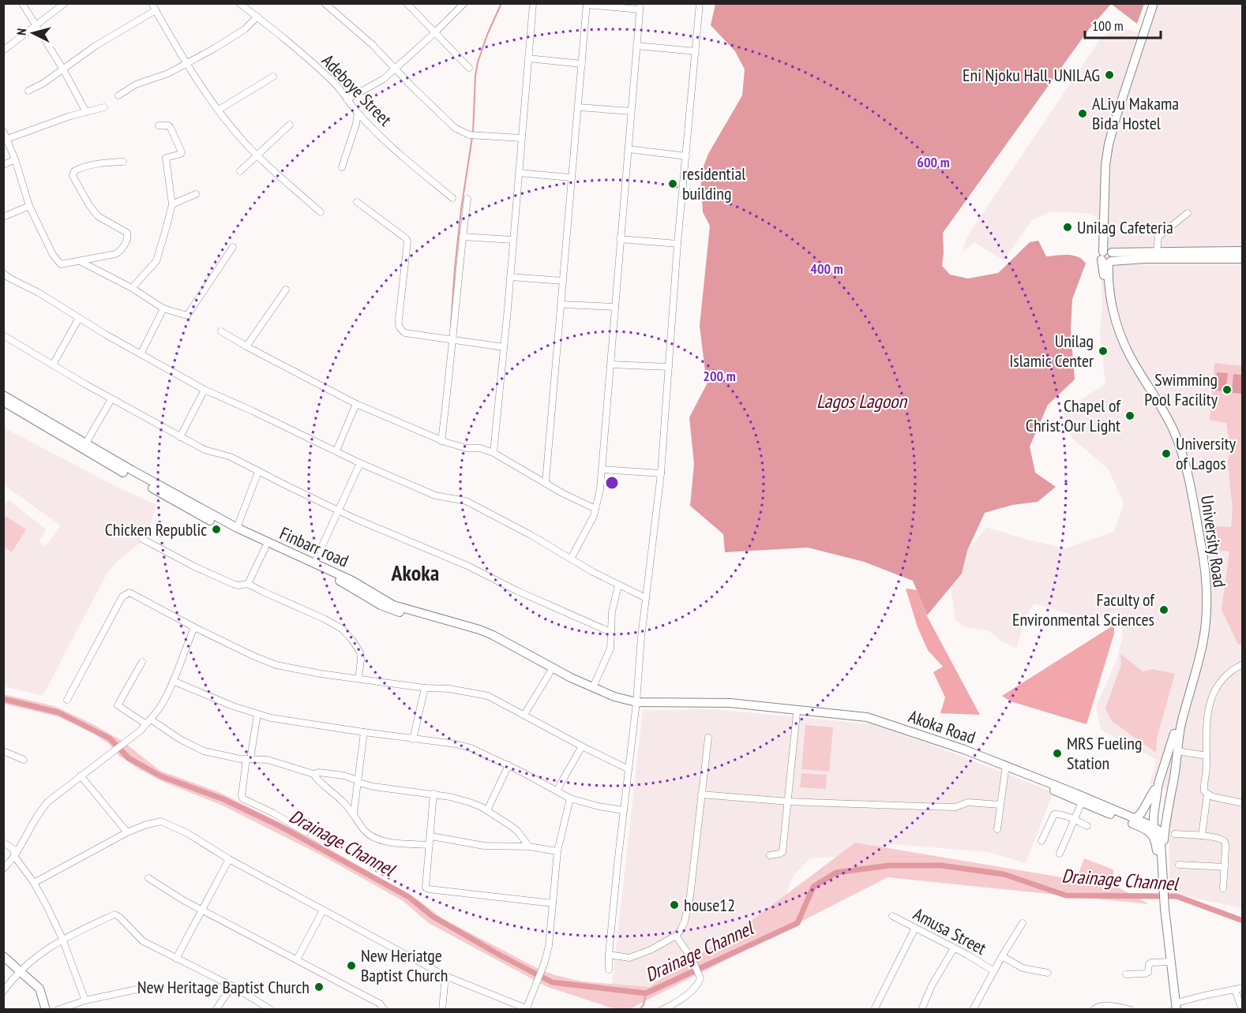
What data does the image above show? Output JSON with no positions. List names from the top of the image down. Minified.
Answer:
{"streets":{"main road":["University Road","Finbarr road","Akoka Road"],"street":["Adeboye Street","Amusa Street"]},"crossings":[["University Road","Akoka Road"]],"districts":["Akoka"],"water":["Lagos Lagoon","Drainage Channel"],"places":["Eni Njoku Hall, UNILAG","ALiyu Makama Bida Hostel","residential building","Unilag Cafeteria","Unilag Islamic Center","Swimming Pool Facility","Chapel of Christ Our Light","University of Lagos","Chicken Republic","Faculty of Environmental Sciences","MRS Fueling Station","house12","New Heriatge Baptist Church","New Heritage Baptist Church"],"scale_bar":"100 m","north":"left","rings":["600 m","400 m","200 m"]}
